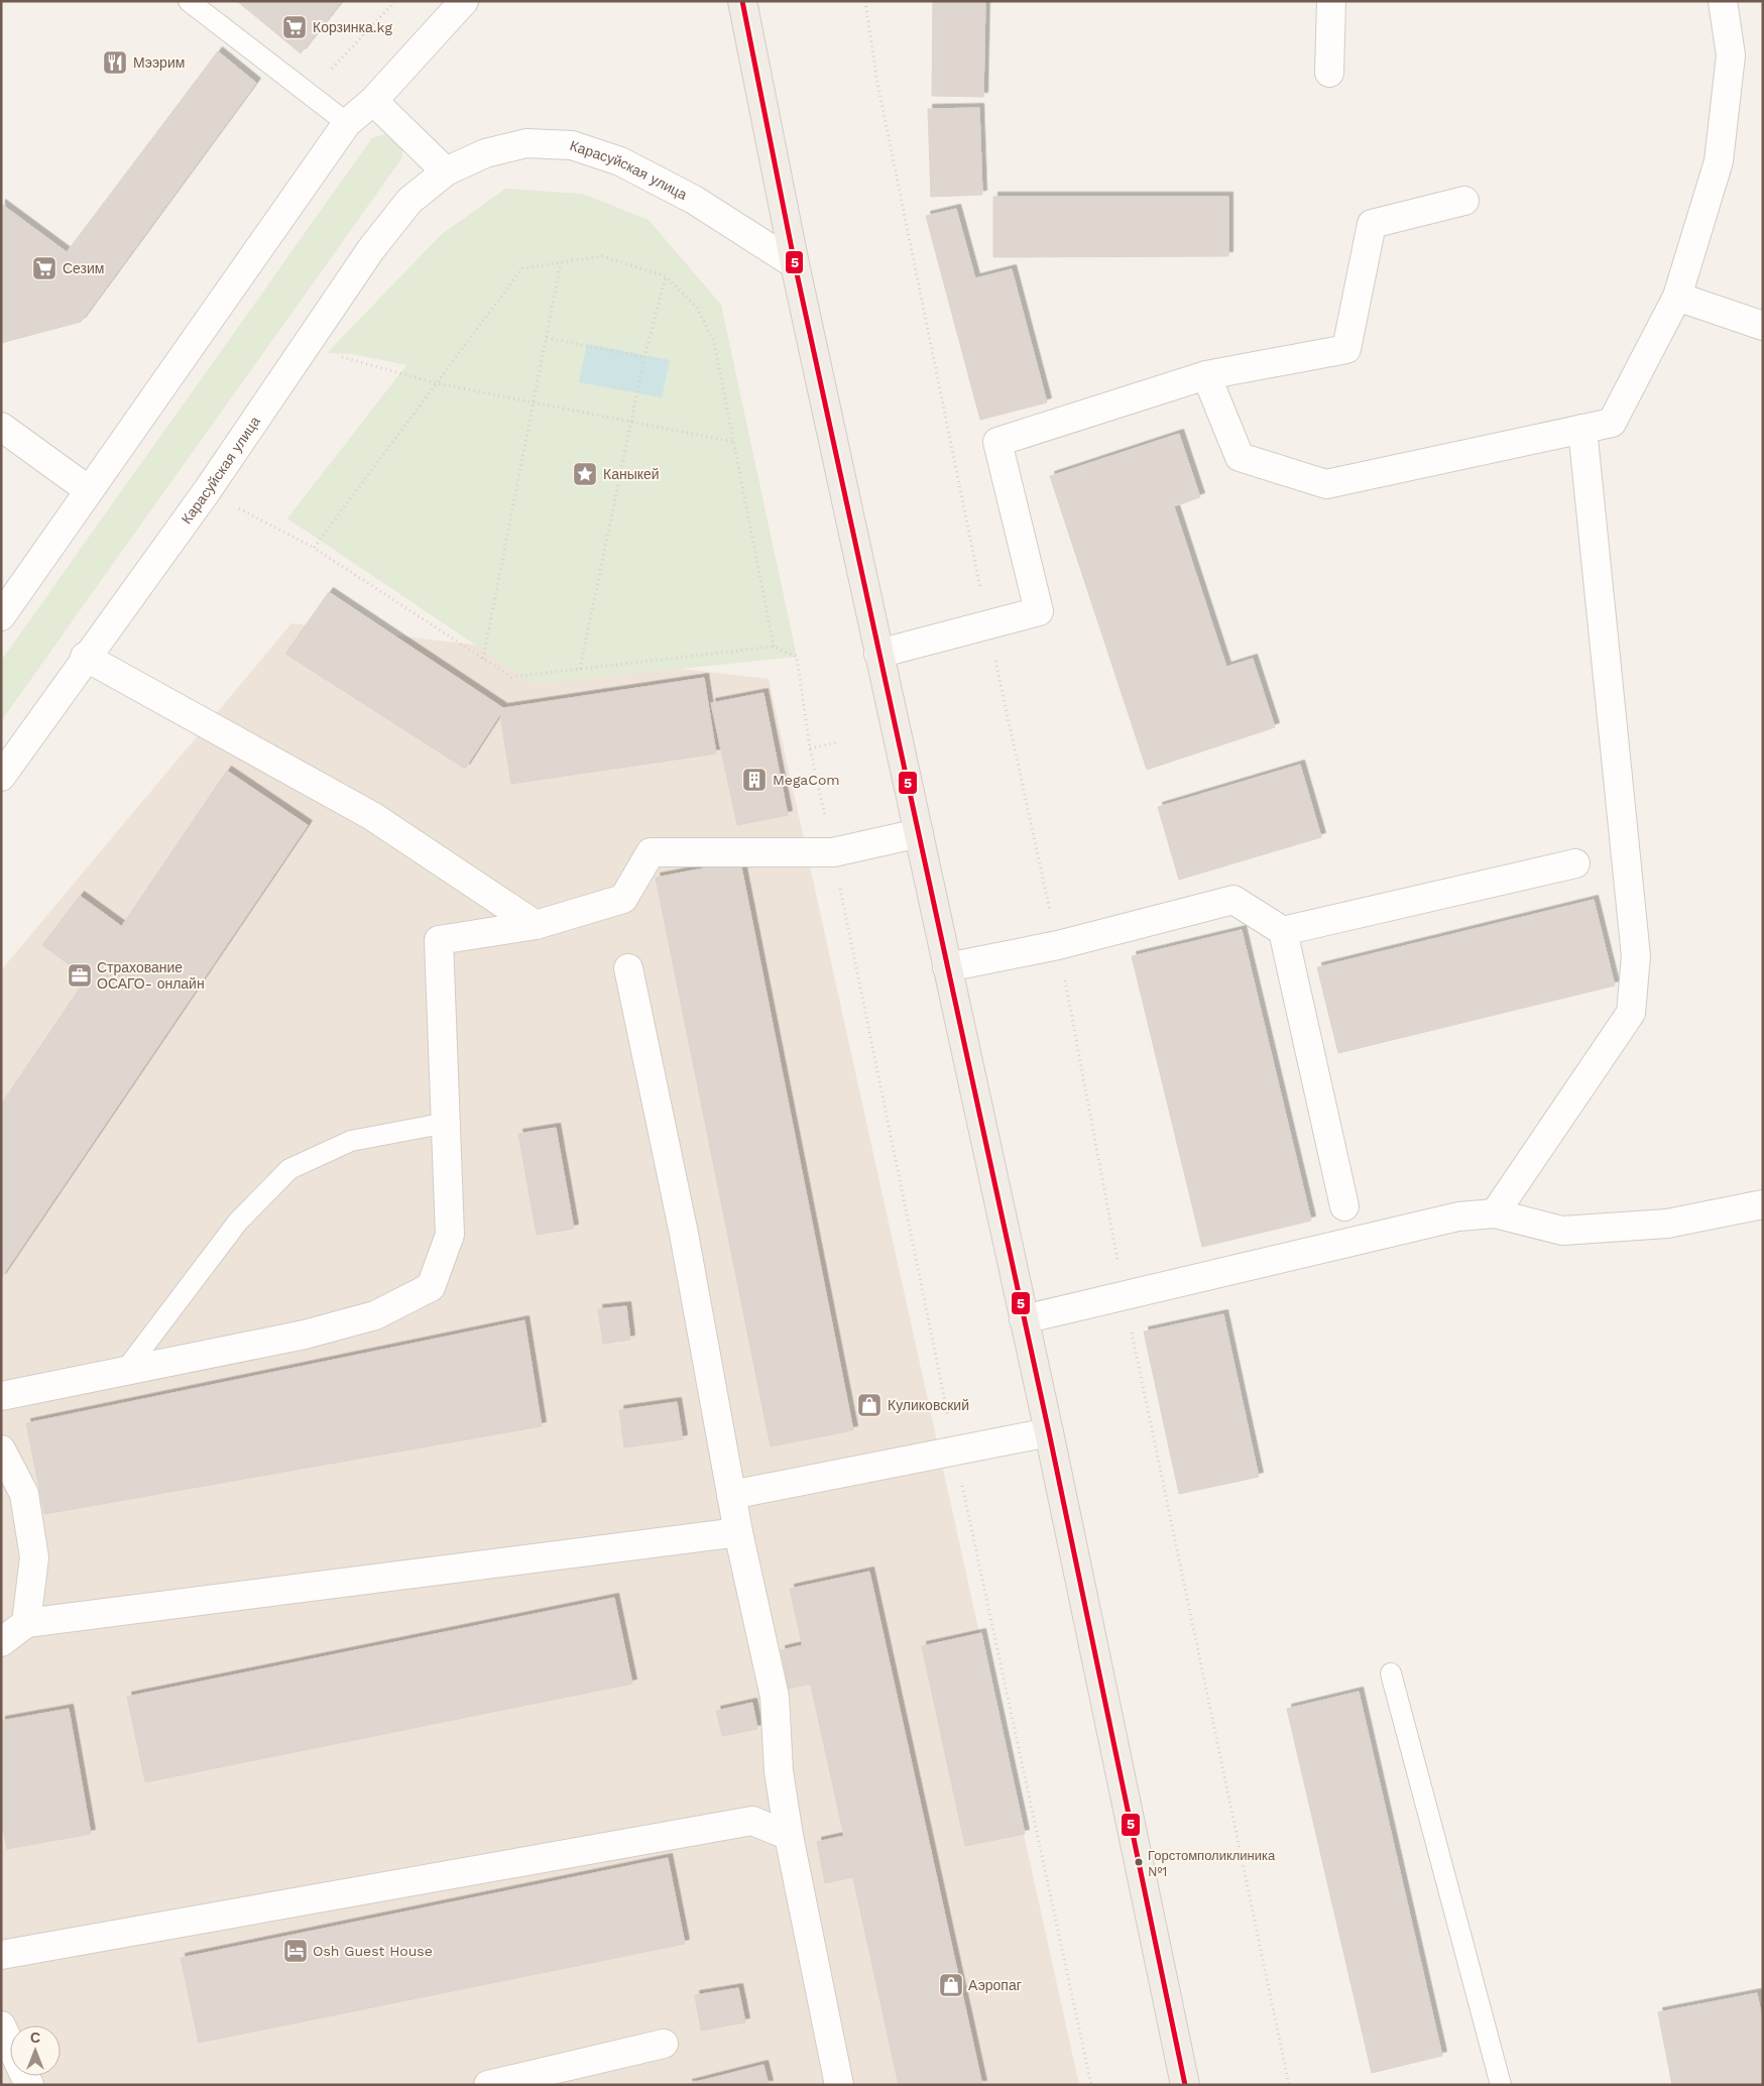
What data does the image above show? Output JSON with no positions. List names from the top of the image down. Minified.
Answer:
{"streets":{"street":["Карасуйская улица"]},"places":{"supermarket":["Корзинка.kg","Сезим"],"restaurant":["Мээрим"],"place":["Каныкей"],"building":["MegaCom"],"office":["Страхование ОСАГО- онлайн"],"shop":["Куликовский","Аэропаг"],"other":["Горстомполиклиника №1"],"hotel":["Osh Guest House"]},"lines":["transit line 5"],"north":"top"}
